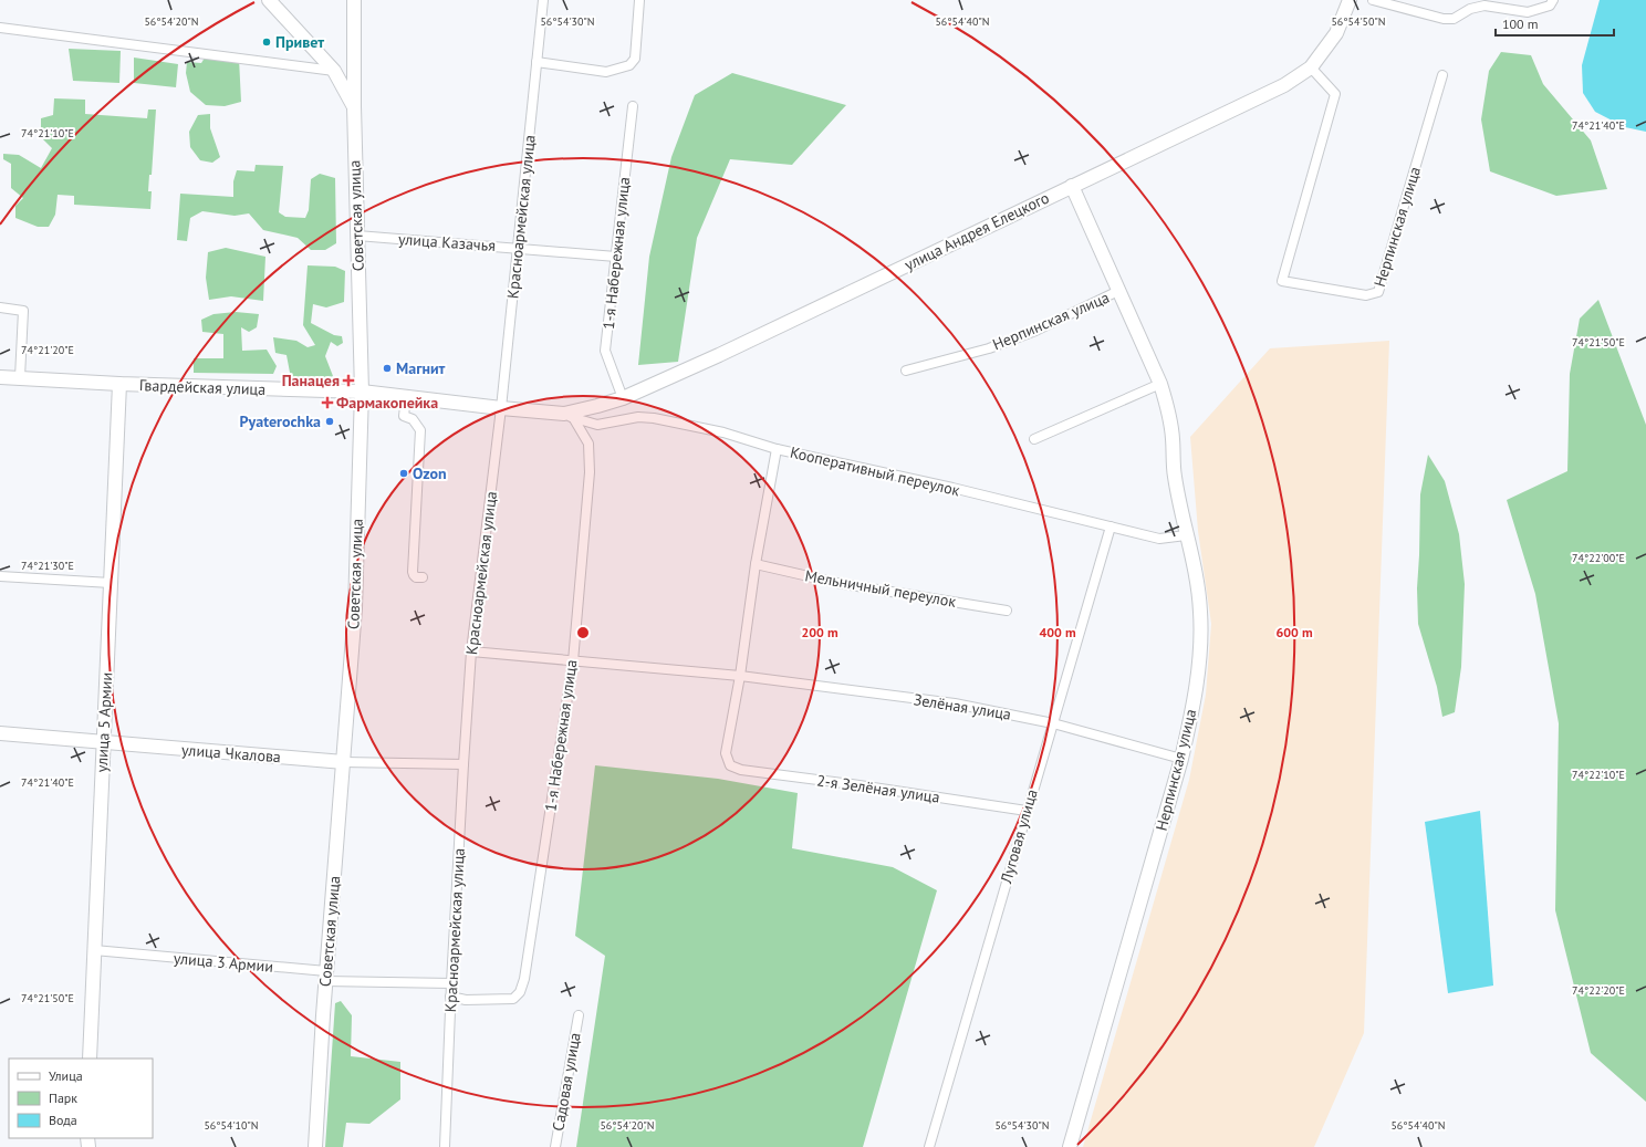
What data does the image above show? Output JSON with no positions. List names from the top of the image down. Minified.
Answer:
{"streets":{"main road":["Советская улица","Нерпинская улица","улица Андрея Елецкого","Гвардейская улица","улица 5 Армии","улица Чкалова"],"street":["Красноармейская улица","улица Казачья","1-я Набережная улица","Кооперативный переулок","Мельничный переулок","Зелёная улица","2-я Зелёная улица","Луговая улица","улица 3 Армии","Садовая улица"]},"crossings":[["Советская улица","улица Казачья"],["Советская улица","Гвардейская улица"],["Советская улица","улица Чкалова"],["Советская улица","улица 3 Армии"],["Красноармейская улица","улица Казачья"],["Красноармейская улица","1-я Набережная улица"],["Красноармейская улица","Гвардейская улица"],["Красноармейская улица","Зелёная улица"],["Красноармейская улица","улица Чкалова"],["Красноармейская улица","улица 3 Армии"],["Нерпинская улица","улица Андрея Елецкого"],["Нерпинская улица","Кооперативный переулок"],["Нерпинская улица","Зелёная улица"],["улица Андрея Елецкого","1-я Набережная улица"],["улица Андрея Елецкого","Гвардейская улица"],["улица Андрея Елецкого","Кооперативный переулок"],["улица Казачья","1-я Набережная улица"],["1-я Набережная улица","Гвардейская улица"],["1-я Набережная улица","Кооперативный переулок"],["1-я Набережная улица","Зелёная улица"],["Гвардейская улица","Кооперативный переулок"],["Гвардейская улица","улица 5 Армии"],["Кооперативный переулок","Луговая улица"],["Зелёная улица","2-я Зелёная улица"],["Зелёная улица","Луговая улица"],["улица 5 Армии","улица Чкалова"],["улица 5 Армии","улица 3 Армии"],["2-я Зелёная улица","Луговая улица"]],"places":{"other":["Привет","Магнит","Pyaterochka","Ozon"],"health":["Панацея","Фармакопейка"]},"legend":["Улица","Парк","Вода"],"scale_bar":"100 m","coordinates":["56°54'20\"N","56°54'30\"N","56°54'40\"N","56°54'50\"N","74°21'40\"E","74°21'10\"E","74°21'50\"E","74°21'20\"E","74°22'00\"E","74°21'30\"E","74°22'10\"E","74°22'20\"E","56°54'10\"N"],"rings":["200 m","400 m","600 m"]}
